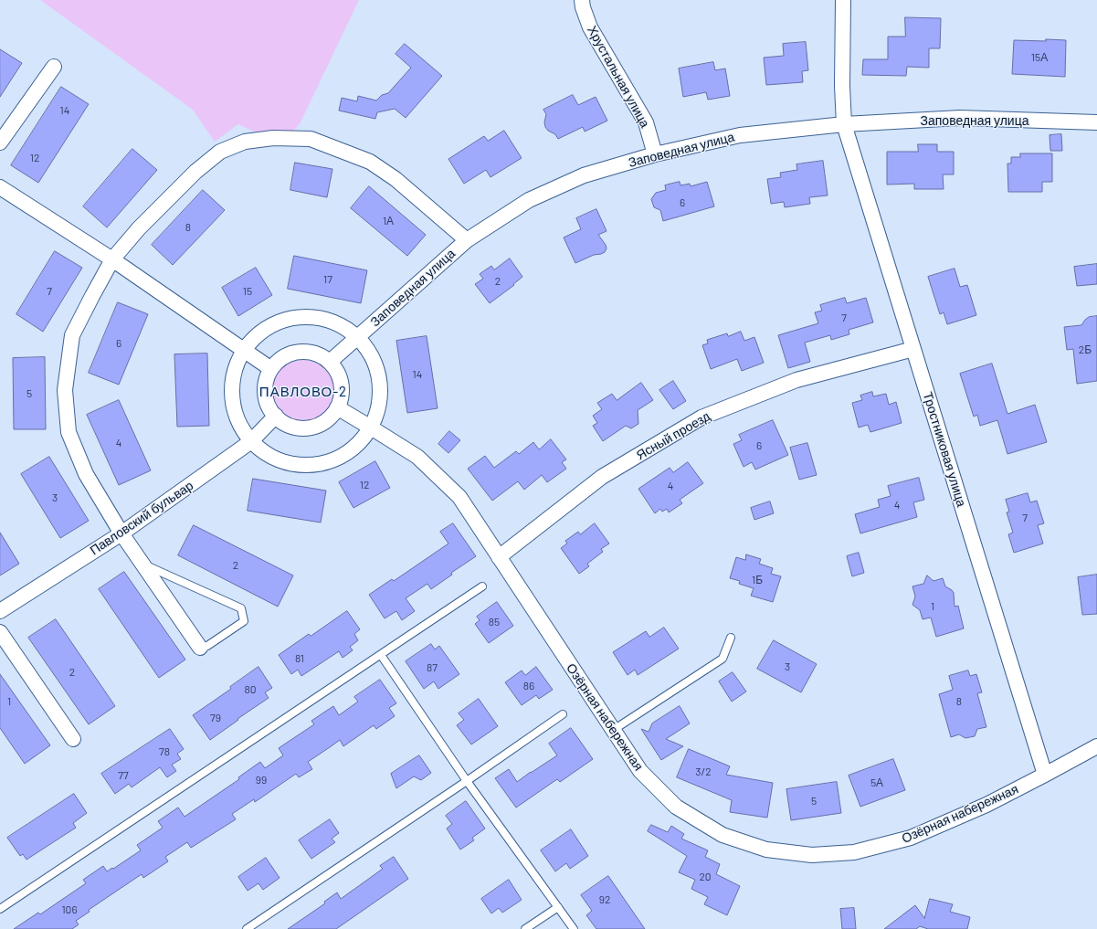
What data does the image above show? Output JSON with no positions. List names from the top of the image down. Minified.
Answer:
{"streets":{"street":["Хрустальная улица","Заповедная улица","Ясный проезд","Тростниковая улица","Павловский бульвар","Озёрная набережная"]},"crossings":[["Хрустальная улица","Заповедная улица"],["Заповедная улица","Тростниковая улица"],["Заповедная улица","Павловский бульвар"],["Заповедная улица","Озёрная набережная"],["Ясный проезд","Тростниковая улица"],["Ясный проезд","Озёрная набережная"],["Тростниковая улица","Озёрная набережная"],["Павловский бульвар","Озёрная набережная"]],"districts":["ПАВЛОВО-2"],"house_numbers":["15А","14","12","6","1А","8","17","2","7","15","7","6","2Б","14","5","4","6","12","4","3","4","7","2","1Б","1","85","81","3","87","2","86","80","1","8","79","78","3/2","77","99","5А","5","20","92","106"]}
